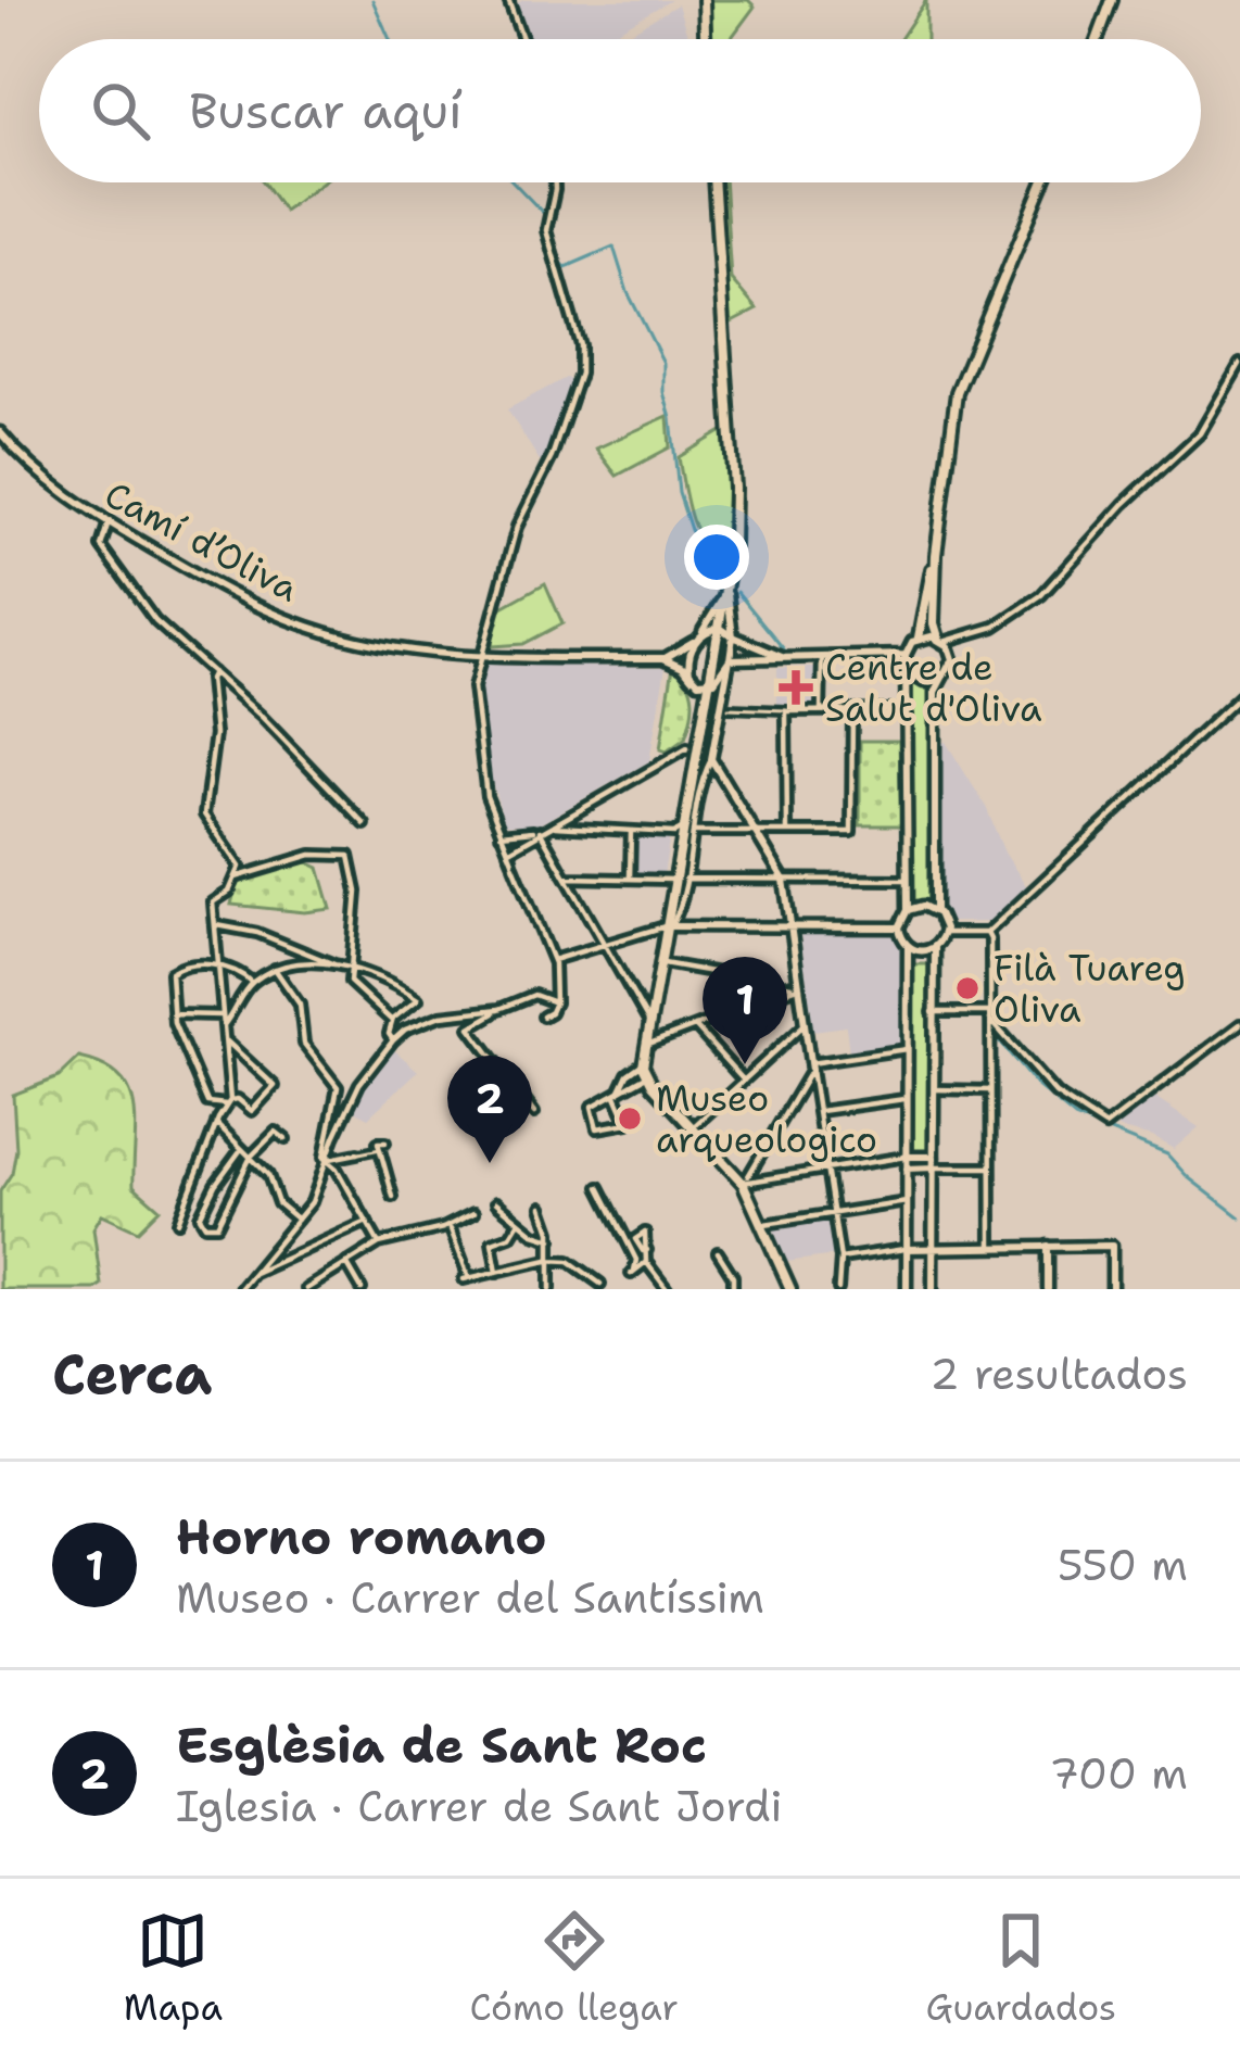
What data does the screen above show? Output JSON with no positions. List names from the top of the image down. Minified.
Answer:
{"streets":{"street":["Camí d’Oliva"]},"places":{"health":["Centre de Salut d'Oliva"],"other":["Filà Tuareg Oliva","Museo arqueologico"]},"page":{"search":"Buscar aquí","pins":["1","2"],"heading":["Cerca","2 resultados"],"list":[{"mark":"1","name":"Horno romano","note":"Museo · Carrer del Santíssim","value":"550 m"},{"mark":"2","name":"Esglèsia de Sant Roc","note":"Iglesia · Carrer de Sant Jordi","value":"700 m"}],"nav":["Mapa","Cómo llegar","Guardados"]}}
